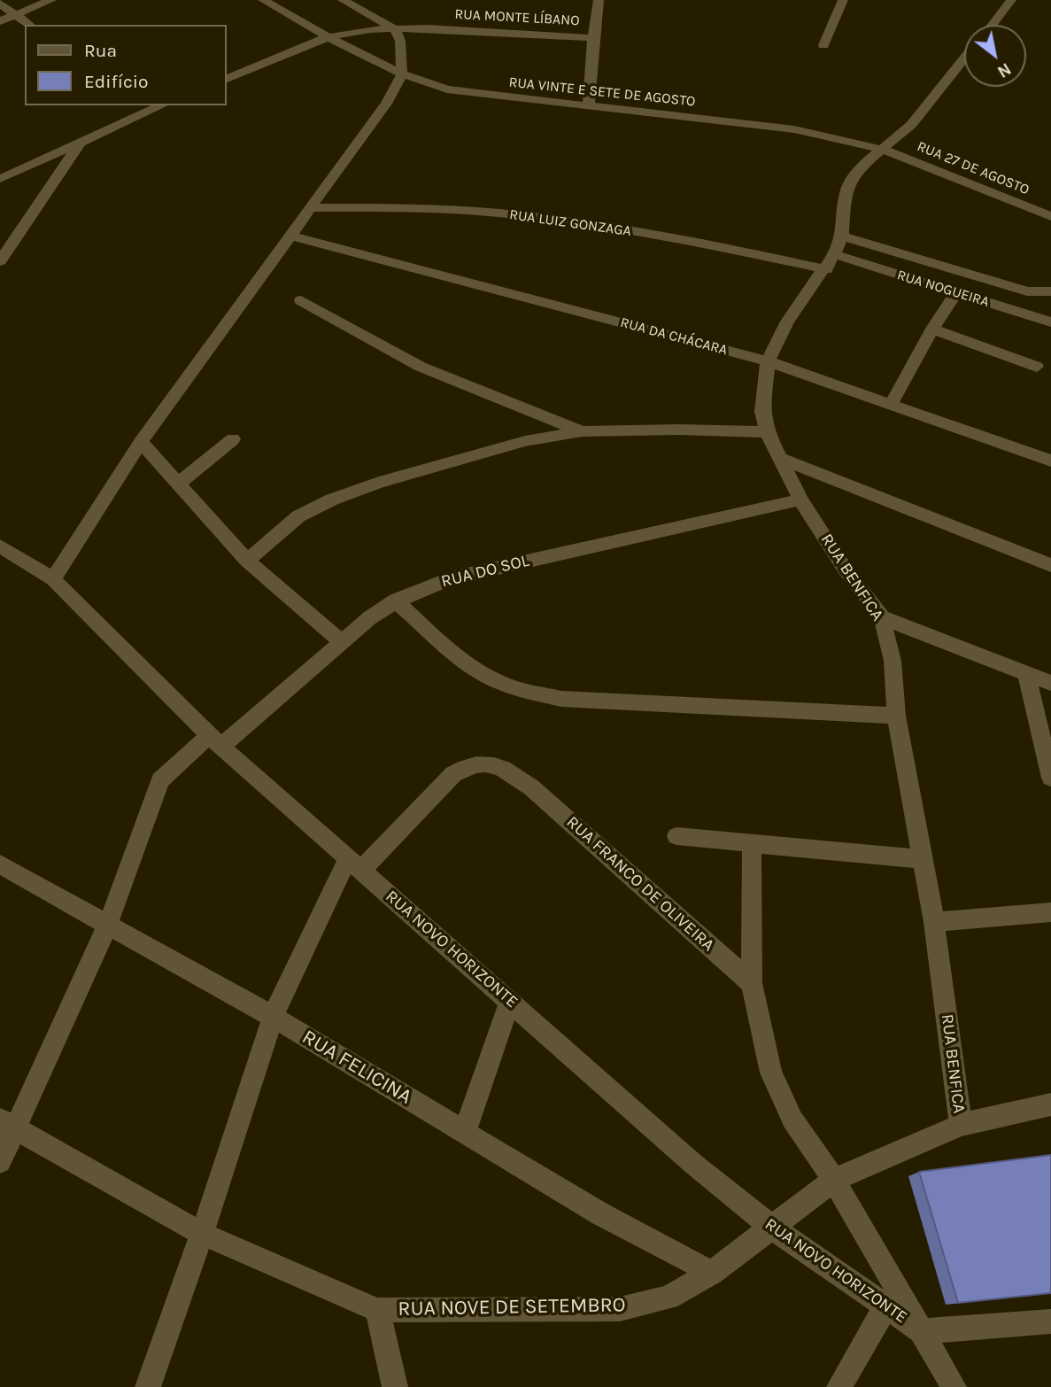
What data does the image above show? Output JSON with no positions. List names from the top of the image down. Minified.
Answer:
{"streets":{"street":["RUA MONTE LÍBANO","RUA VINTE E SETE DE AGOSTO","RUA 27 DE AGOSTO","RUA LUIZ GONZAGA","RUA NOGUEIRA","RUA DA CHÁCARA","RUA DO SOL","RUA BENFICA","RUA FRANCO DE OLIVEIRA","RUA NOVO HORIZONTE","RUA FELICINA","RUA NOVE DE SETEMBRO"]},"crossings":[["RUA MONTE LÍBANO","RUA VINTE E SETE DE AGOSTO"],["RUA VINTE E SETE DE AGOSTO","RUA 27 DE AGOSTO"],["RUA VINTE E SETE DE AGOSTO","RUA BENFICA"],["RUA 27 DE AGOSTO","RUA BENFICA"],["RUA LUIZ GONZAGA","RUA BENFICA"],["RUA NOGUEIRA","RUA BENFICA"],["RUA DA CHÁCARA","RUA BENFICA"],["RUA DO SOL","RUA BENFICA"],["RUA DO SOL","RUA NOVO HORIZONTE"],["RUA DO SOL","RUA FELICINA"],["RUA BENFICA","RUA NOVE DE SETEMBRO"],["RUA FRANCO DE OLIVEIRA","RUA NOVO HORIZONTE"],["RUA FRANCO DE OLIVEIRA","RUA FELICINA"],["RUA NOVO HORIZONTE","RUA NOVE DE SETEMBRO"],["RUA FELICINA","RUA NOVE DE SETEMBRO"]],"legend":["Rua","Edifício"],"north":"bottom right"}
